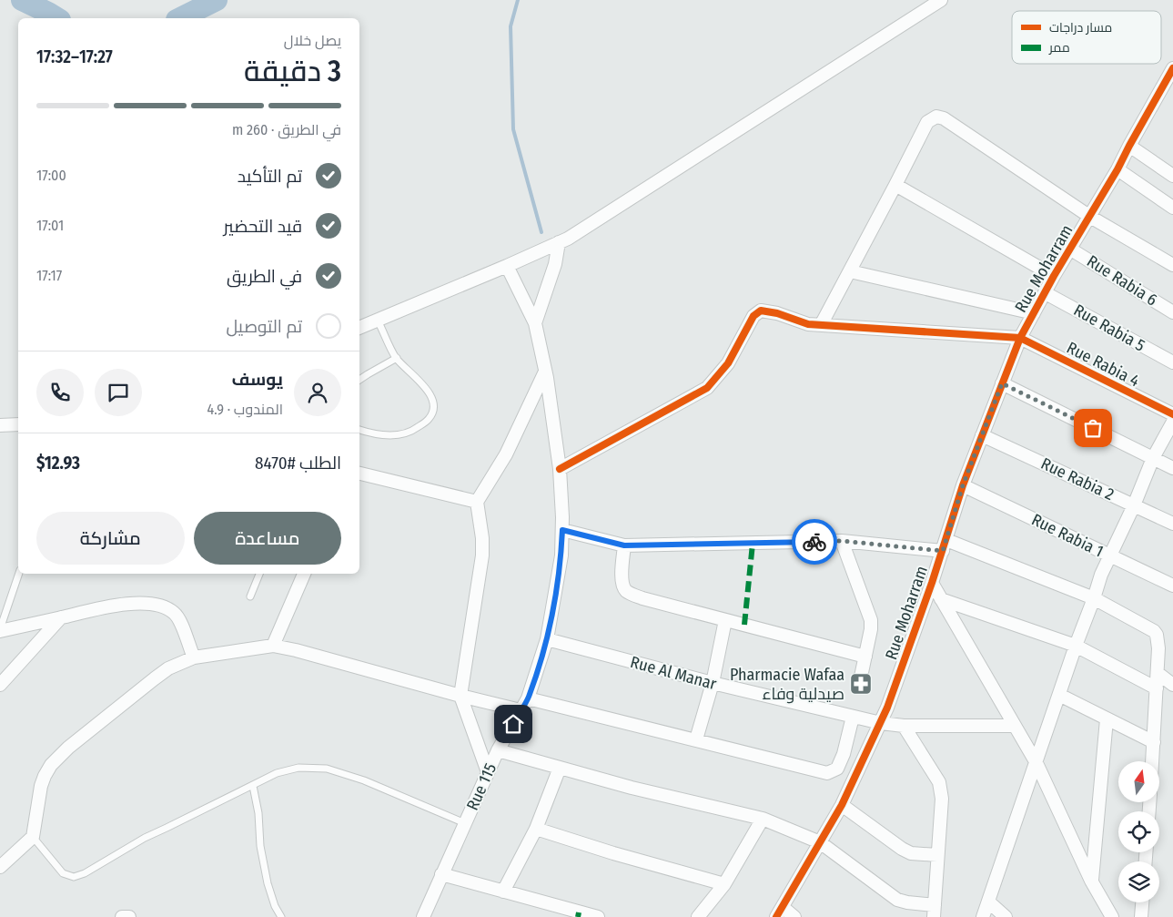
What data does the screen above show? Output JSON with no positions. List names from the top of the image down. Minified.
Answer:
{"streets":{"street":["Rue Moharram","Rue Rabia 6","Rue Rabia 5","Rue Rabia 4","Rue Rabia 2","Rue Rabia 1","Rue Al Manar","Rue 115"]},"crossings":[["Rue Moharram","Rue Rabia 6"],["Rue Moharram","Rue Rabia 5"],["Rue Moharram","Rue Rabia 4"],["Rue Moharram","Rue Rabia 2"],["Rue Moharram","Rue Rabia 1"],["Rue Moharram","Rue Al Manar"],["Rue Al Manar","Rue 115"]],"places":{"pharmacy":["Pharmacie Wafaa صيدلية وفاء"]},"legend":["مسار دراجات","ممر"],"north":"top","page":{"heading":["3 دقيقة","يصل خلال","17:27–17:32"],"panel":["يوسف","المندوب · 4.9","الطلب #8470","$12.93"],"bar":"في الطريق · 260 m","list":[["تم التأكيد","17:00"],["قيد التحضير","17:01"],["في الطريق","17:17"],"تم التوصيل"],"buttons":["مساعدة","مشاركة"]}}
